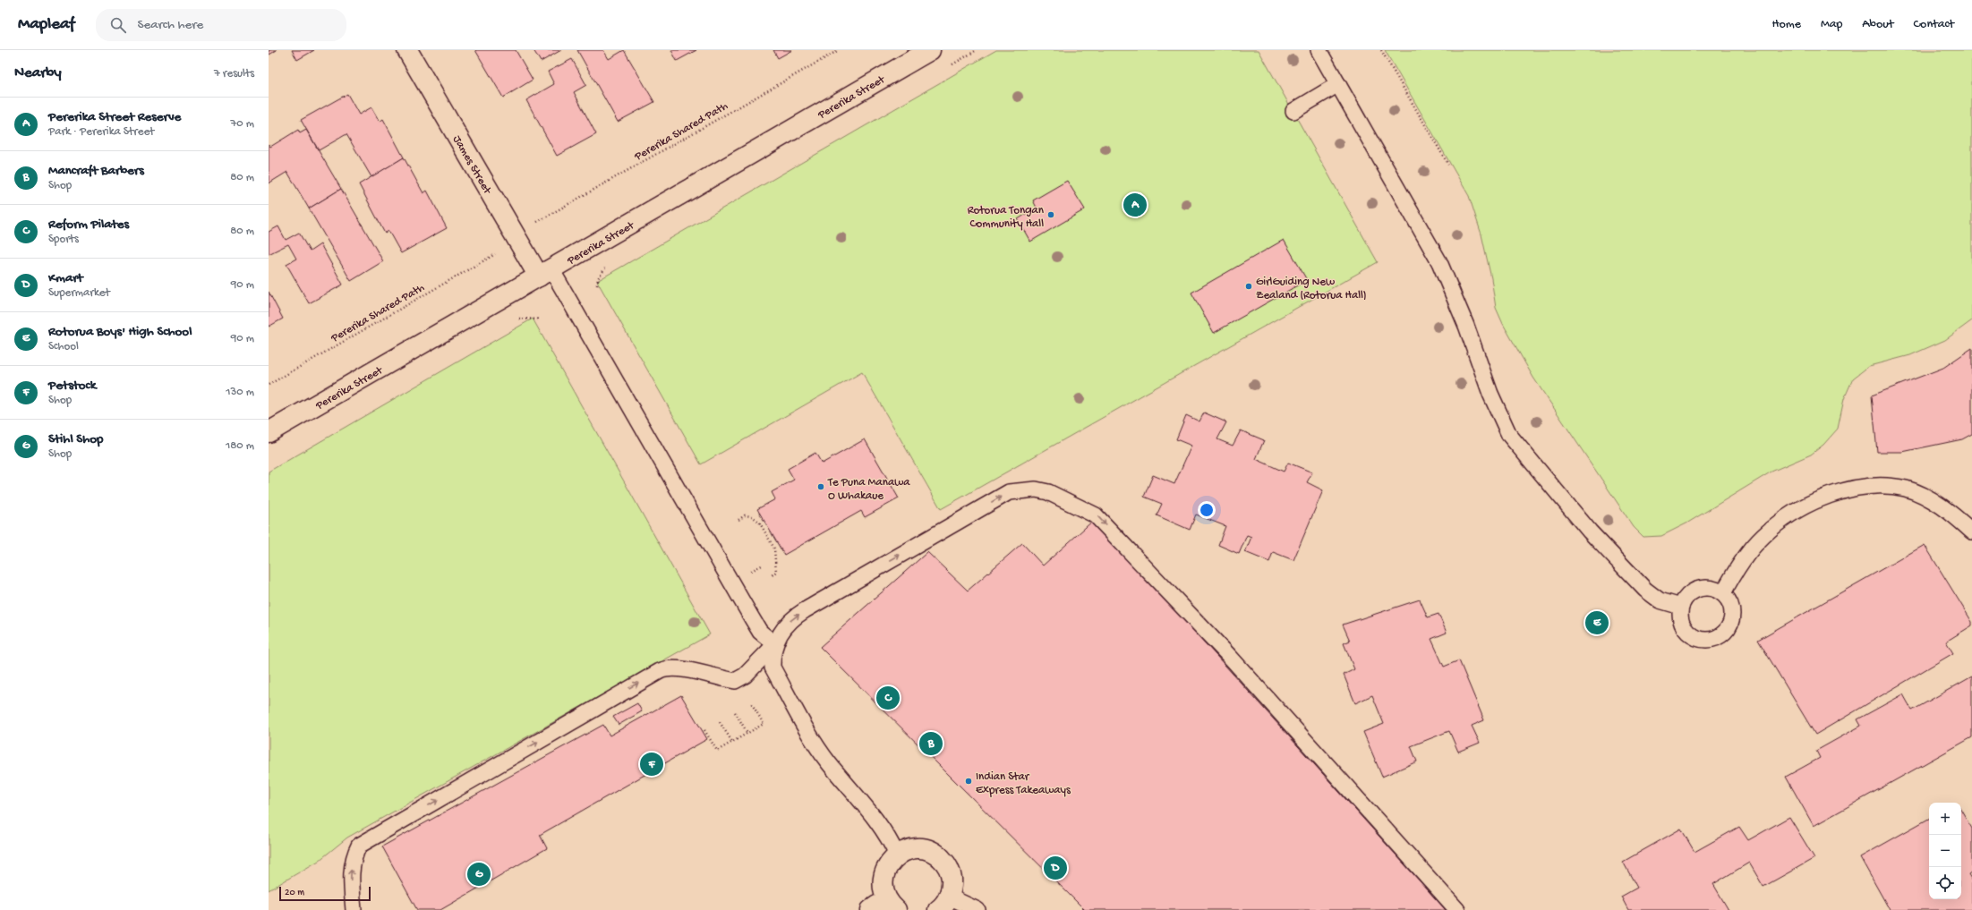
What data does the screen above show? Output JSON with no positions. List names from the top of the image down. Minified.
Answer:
{"streets":{"street":["Pererika Street","James Street"],"path":["Pererika Shared Path"]},"crossings":[["Pererika Street","James Street"]],"places":["Rotorua Tongan Community Hall","GirlGuiding New Zealand (Rotorua Hall)","Te Puna Manawa O Whakaue","Indian Star Express Takeaways"],"scale_bar":"20 m","page":{"header":"Mapleaf","search":"Search here","nav":["Home","Map","About","Contact"],"heading":["Nearby","7 results"],"list":[{"mark":"A","name":"Pererika Street Reserve","note":"Park · Pererika Street","value":"70 m"},{"mark":"B","name":"Mancraft Barbers","note":"Shop","value":"80 m"},{"mark":"C","name":"Reform Pilates","note":"Sports","value":"80 m"},{"mark":"D","name":"Kmart","note":"Supermarket","value":"90 m"},{"mark":"E","name":"Rotorua Boys' High School","note":"School","value":"90 m"},{"mark":"F","name":"Petstock","note":"Shop","value":"130 m"},{"mark":"G","name":"Stihl Shop","note":"Shop","value":"180 m"}],"pins":["A","E","C","B","F","D","G"],"map_buttons":["+","−"],"scale":"20 m"}}
